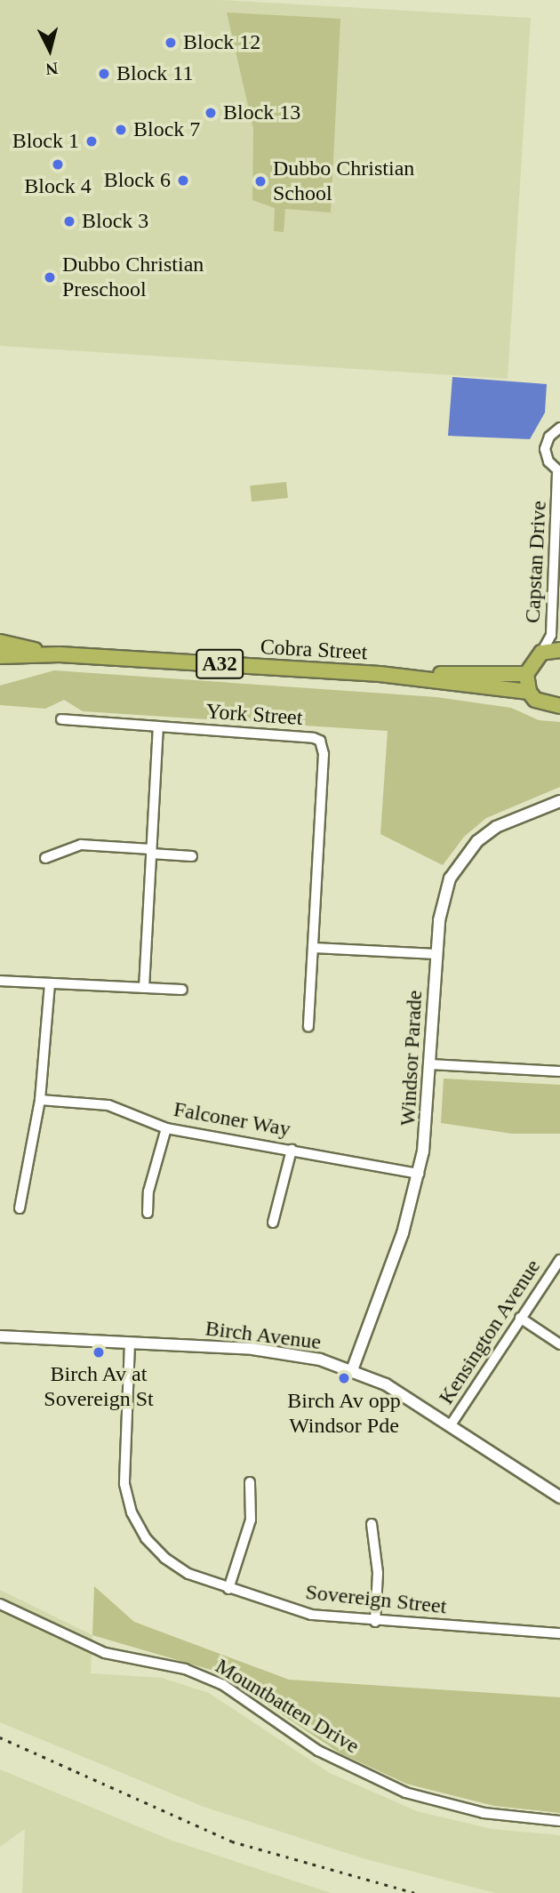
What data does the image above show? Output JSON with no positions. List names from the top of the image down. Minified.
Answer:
{"streets":{"highway":["Cobra Street","A32"],"street":["Capstan Drive","York Street","Windsor Parade","Falconer Way","Kensington Avenue","Birch Avenue","Sovereign Street","Mountbatten Drive"]},"crossings":[["Cobra Street","A32"],["Windsor Parade","Falconer Way"],["Windsor Parade","Birch Avenue"],["Kensington Avenue","Birch Avenue"],["Birch Avenue","Sovereign Street"]],"places":["Block 12","Block 11","Block 13","Block 7","Block 1","Block 4","Block 6","Dubbo Christian School","Block 3","Dubbo Christian Preschool","Birch Av at Sovereign St","Birch Av opp Windsor Pde"],"north":"bottom"}
